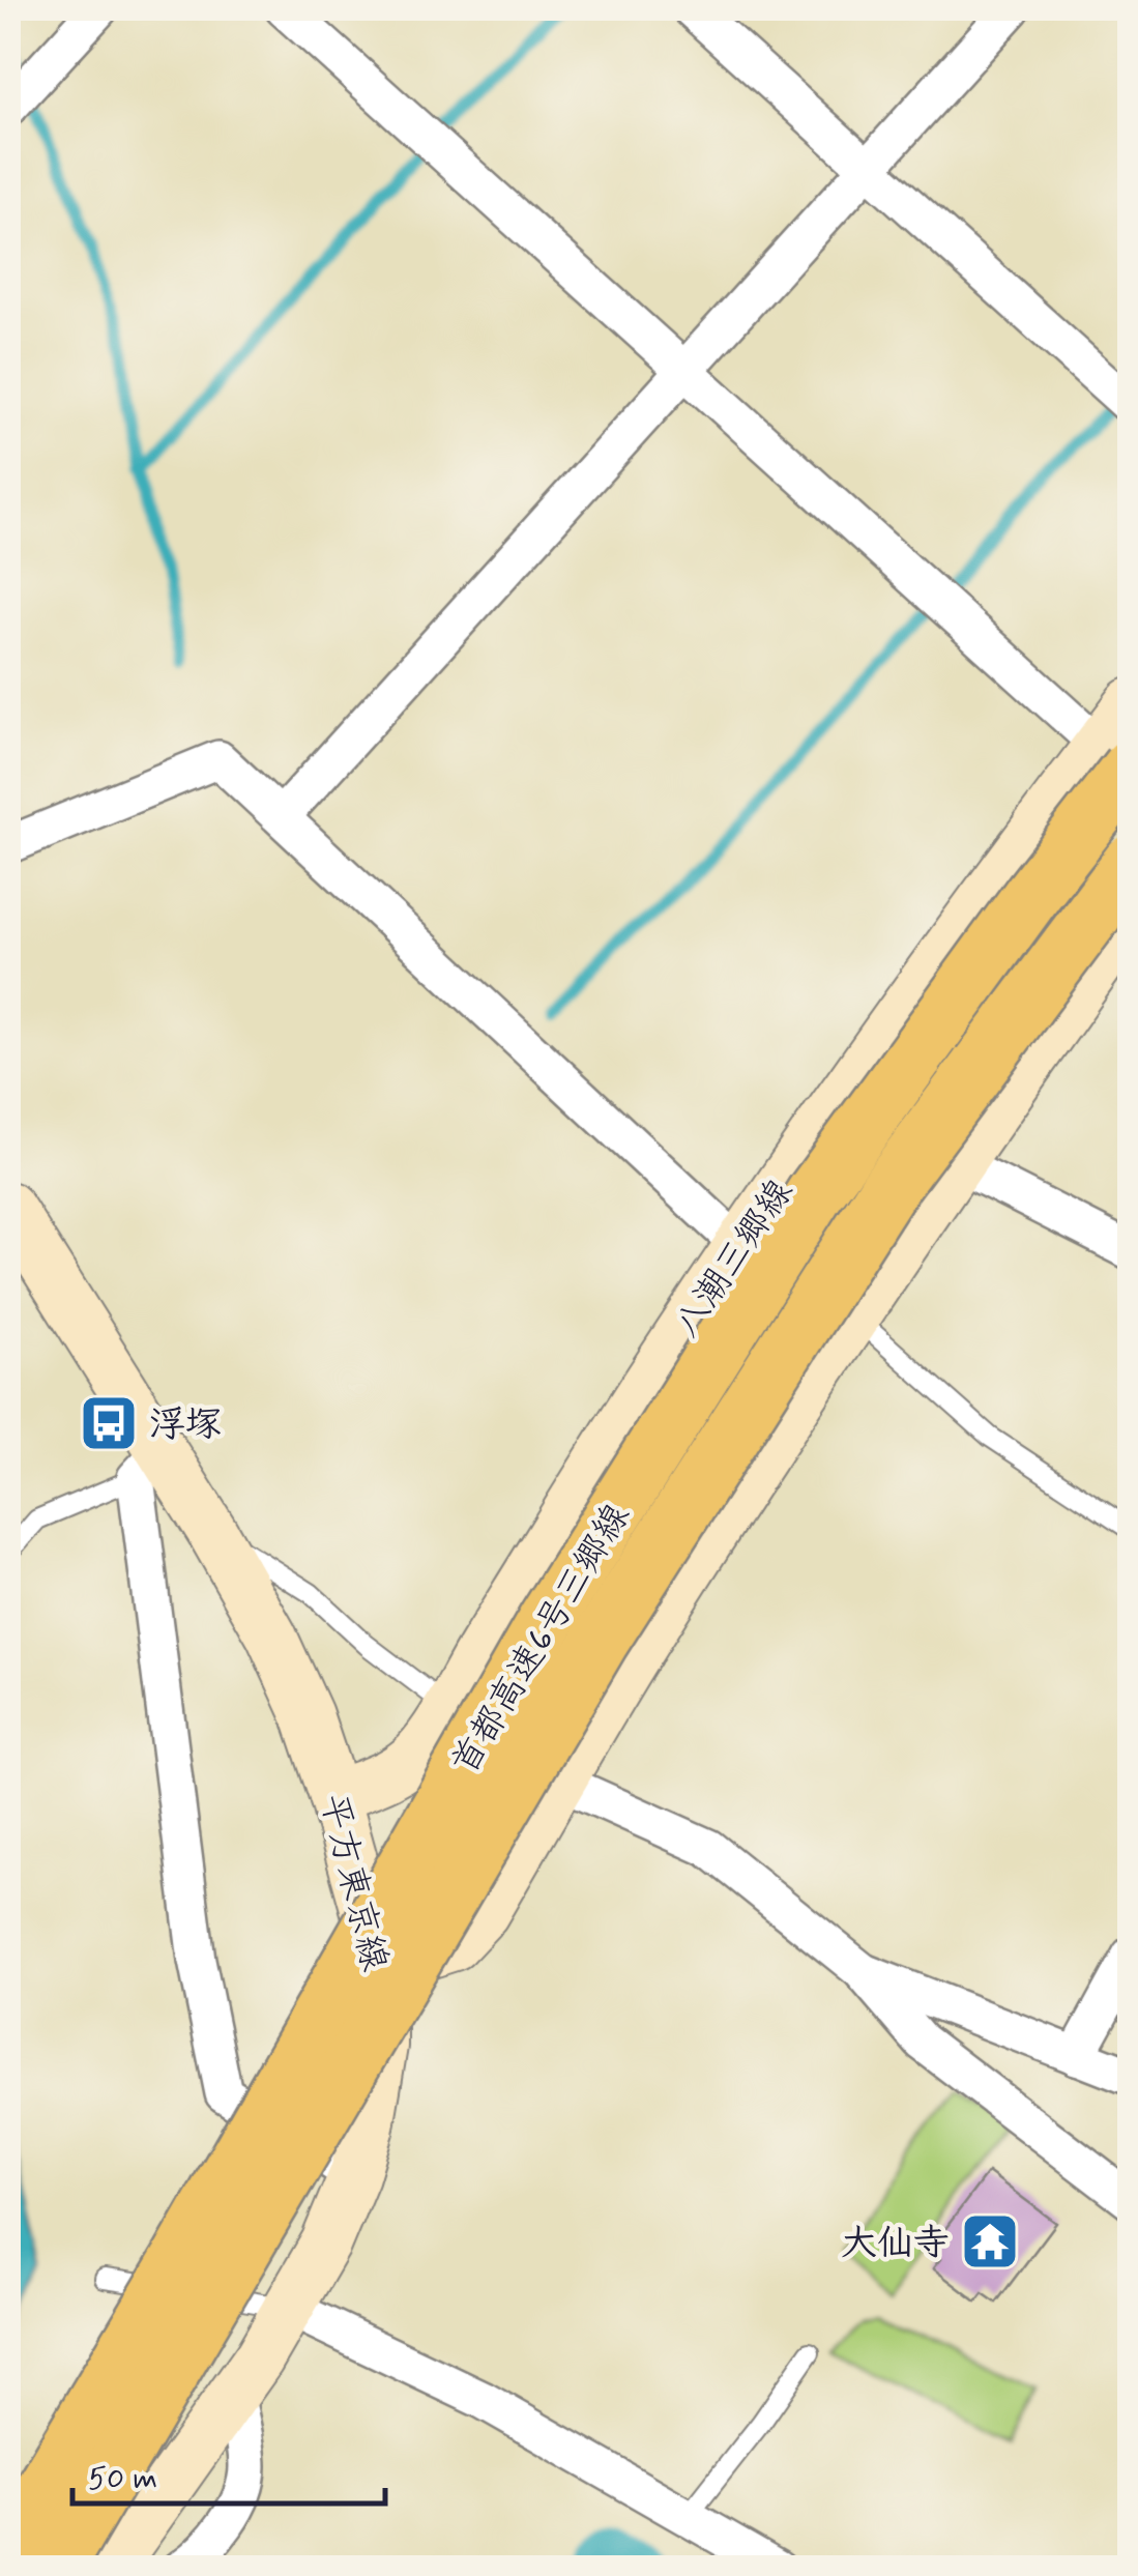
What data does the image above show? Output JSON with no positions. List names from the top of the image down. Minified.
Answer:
{"streets":{"highway":["首都高速6号三郷線"],"main road":["八潮三郷線","平方東京線"]},"crossings":[["八潮三郷線","首都高速6号三郷線"],["八潮三郷線","平方東京線"]],"places":{"bus stop":["浮塚"],"temple":["大仙寺"]},"scale_bar":"50 m"}
